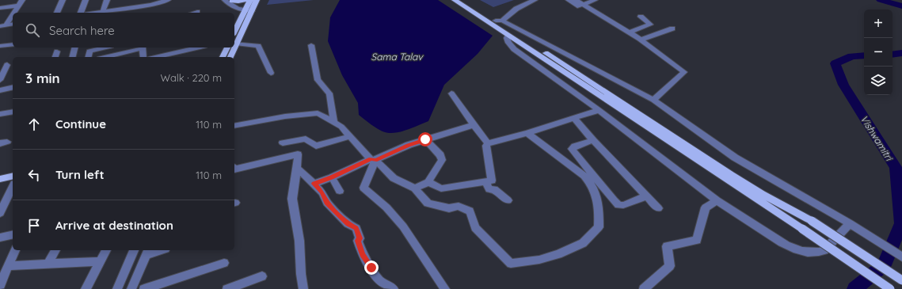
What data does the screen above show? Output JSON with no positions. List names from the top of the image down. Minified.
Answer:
{"water":["Sama Talav","Vishwamitri"],"page":{"map_buttons":["+","−"],"search":"Search here","heading":["3 min","Walk · 220 m"],"list":[["Continue","110 m"],["Turn left","110 m"],"Arrive at destination"]}}
